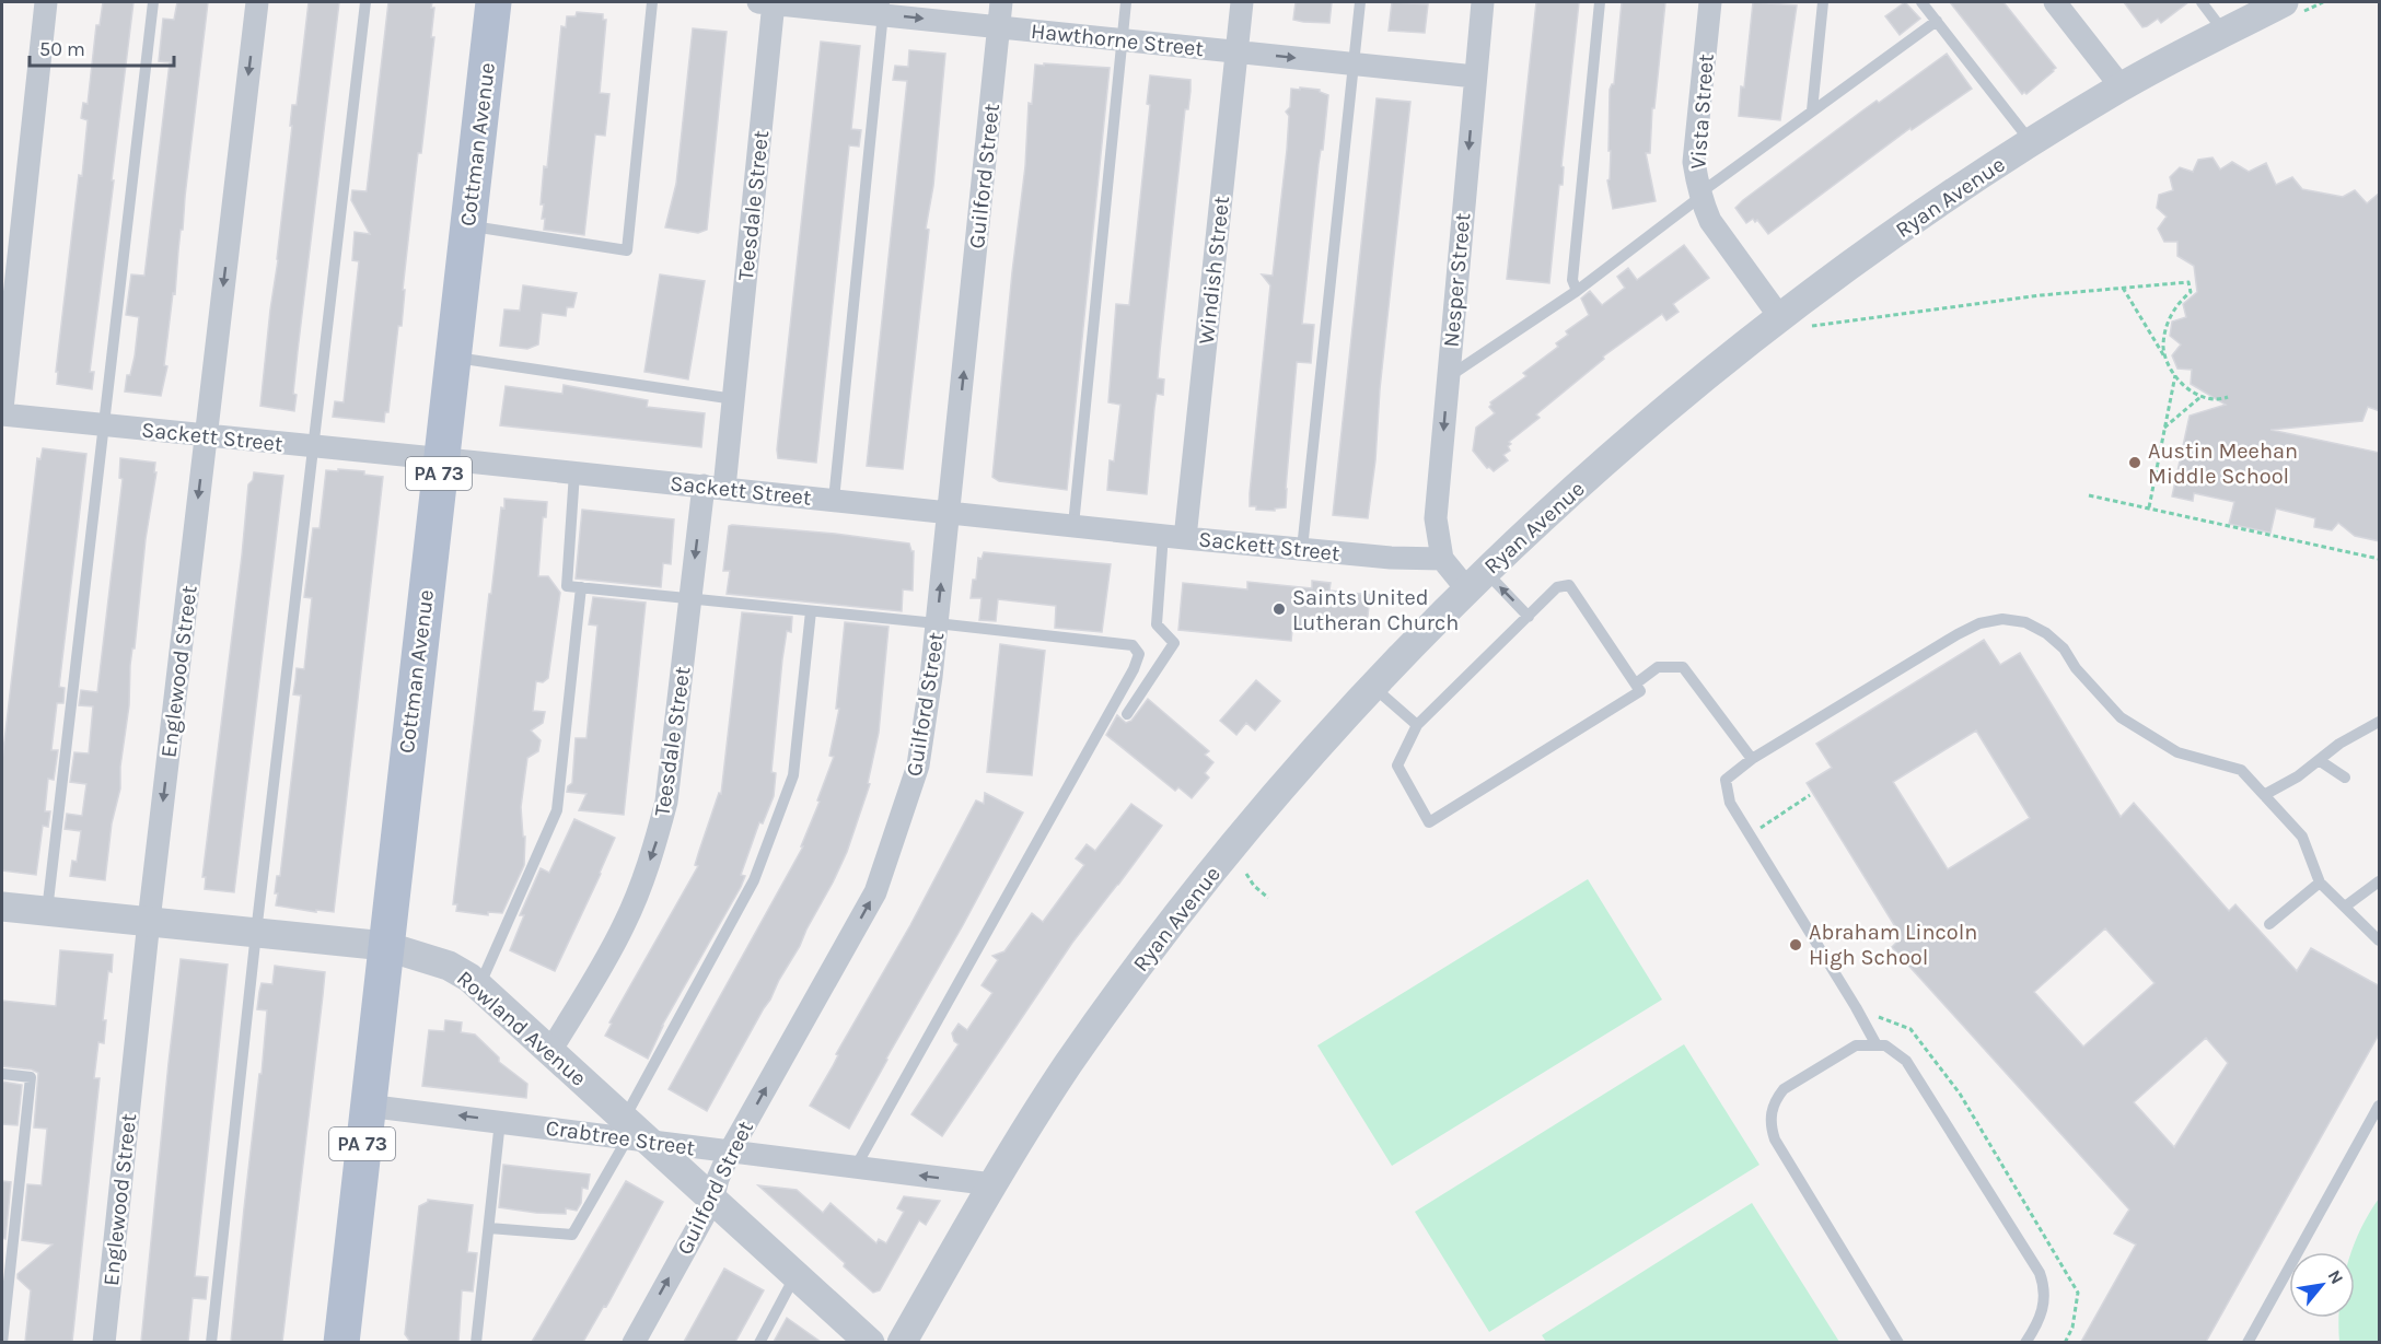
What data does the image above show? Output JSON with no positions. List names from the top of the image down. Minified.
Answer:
{"streets":{"main road":["Cottman Avenue","PA 73"],"street":["Hawthorne Street","Vista Street","Guilford Street","Ryan Avenue","Teesdale Street","Windish Street","Nesper Street","Sackett Street","Englewood Street","Rowland Avenue","Crabtree Street"]},"crossings":[["Hawthorne Street","Guilford Street"],["Hawthorne Street","Teesdale Street"],["Hawthorne Street","Windish Street"],["Hawthorne Street","Nesper Street"],["Vista Street","Ryan Avenue"],["Cottman Avenue","Sackett Street"],["Cottman Avenue","Rowland Avenue"],["Cottman Avenue","Crabtree Street"],["Guilford Street","Sackett Street"],["Guilford Street","Rowland Avenue"],["Guilford Street","Crabtree Street"],["Ryan Avenue","Crabtree Street"],["Teesdale Street","Sackett Street"],["Teesdale Street","Rowland Avenue"],["Windish Street","Sackett Street"],["Nesper Street","Sackett Street"],["Sackett Street","Englewood Street"],["Englewood Street","Rowland Avenue"],["Rowland Avenue","Crabtree Street"]],"one_way":["Guilford Street","Teesdale Street","Nesper Street","Englewood Street","Crabtree Street"],"places":["Austin Meehan Middle School","Saints United Lutheran Church","Abraham Lincoln High School"],"scale_bar":"50 m","north":"top right"}
